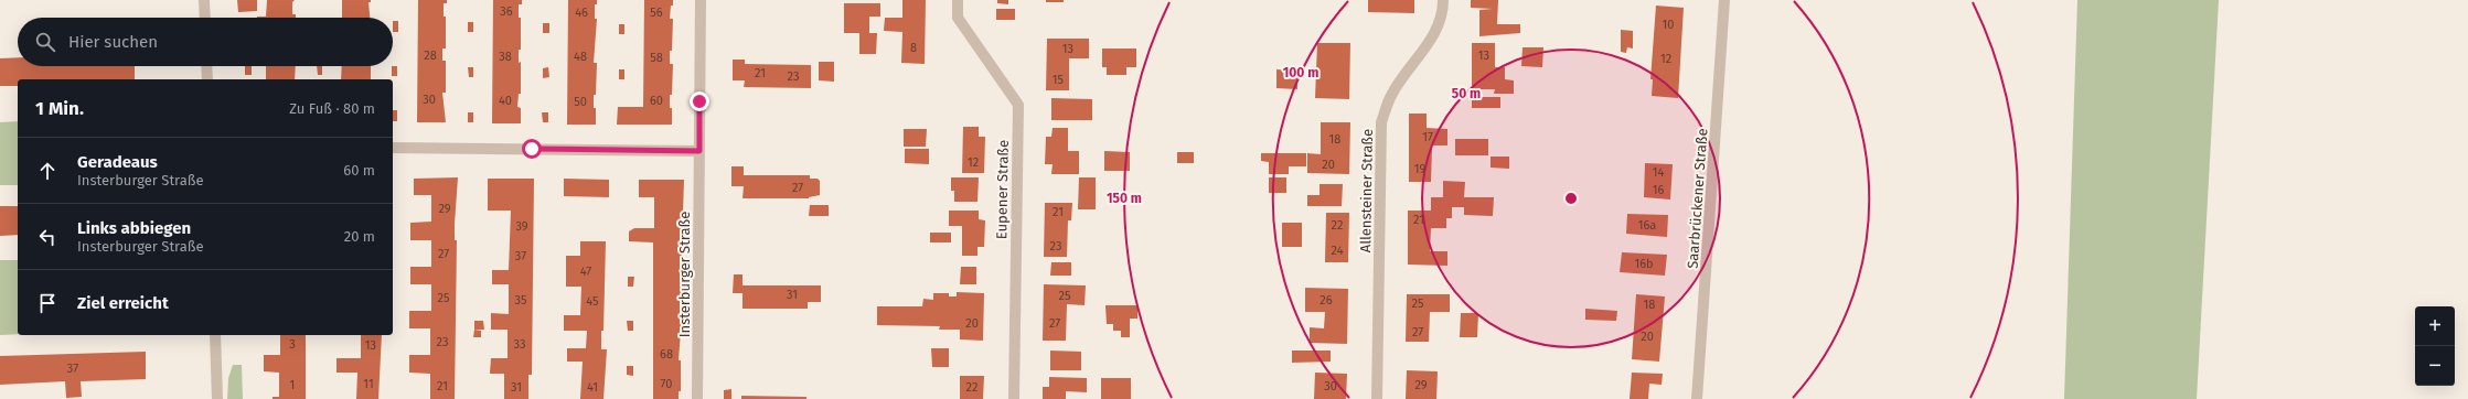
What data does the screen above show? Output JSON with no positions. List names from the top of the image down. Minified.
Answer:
{"streets":{"street":["Eupener Straße","Allensteiner Straße","Saarbrückener Straße","Insterburger Straße"]},"house_numbers":["36","46","56","10","8","13","28","13","38","48","58","12","21","23","15","30","40","60","50","17","18","12","20","19","14","27","16","29","21","21","22","16a","39","23","24","27","37","16b","47","31","25","25","35","26","45","25","18","20","27","27","20","23","3","33","13","68","37","11","70","1","29","21","30","31","41","22"],"page":{"search":"Hier suchen","heading":["1 Min.","Zu Fuß · 80 m"],"list":[["Geradeaus","Insterburger Straße","60 m"],["Links abbiegen","Insterburger Straße","20 m"],"Ziel erreicht"],"map_buttons":["+","−"]},"rings":["100 m","50 m","150 m"]}
